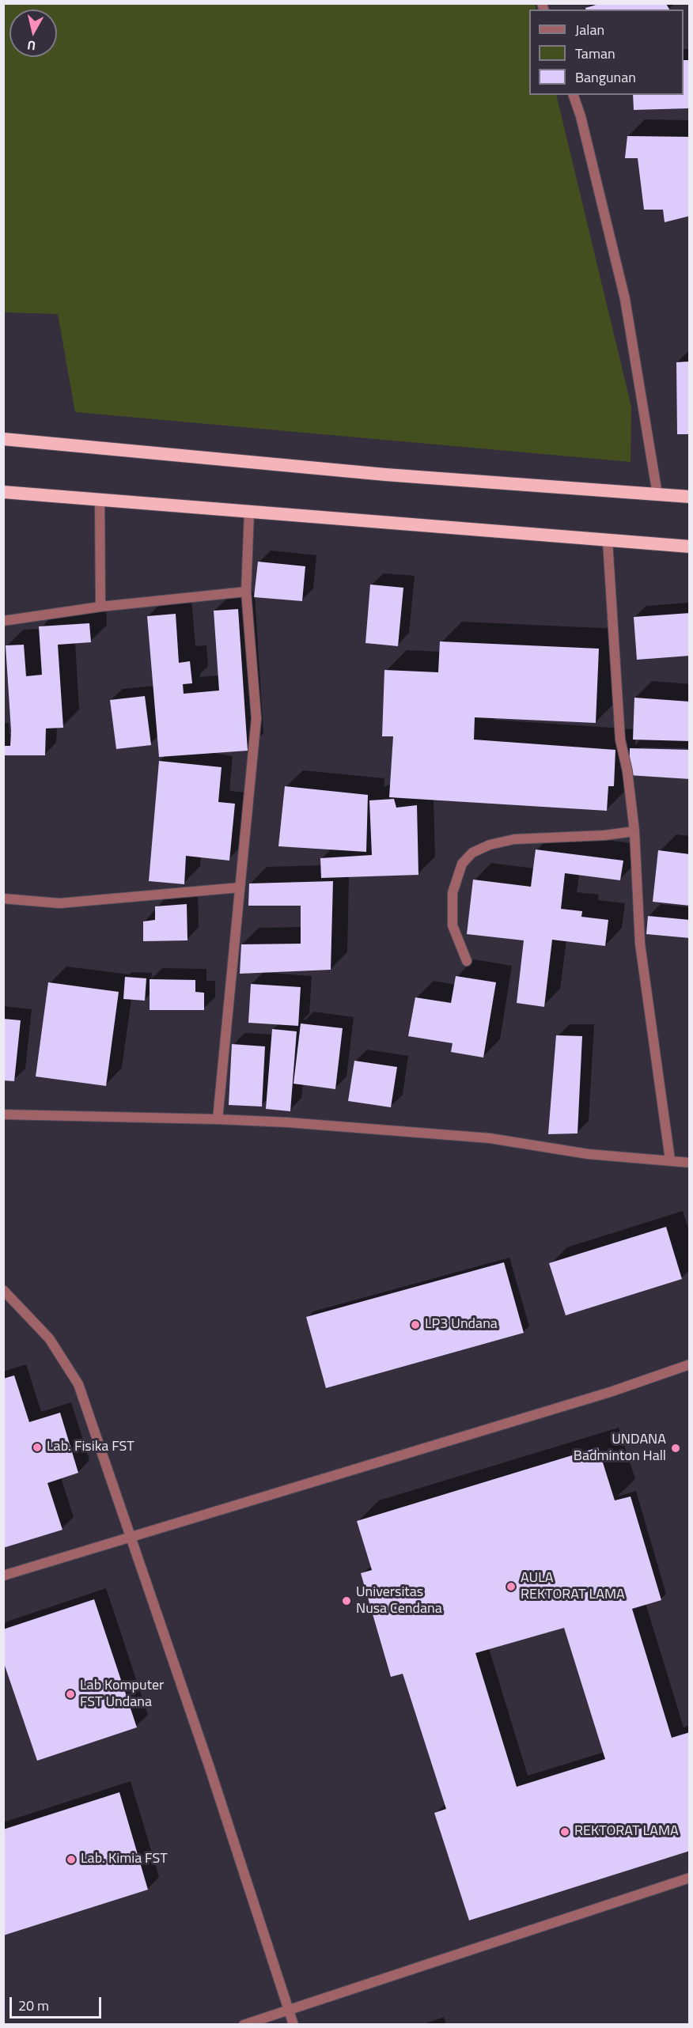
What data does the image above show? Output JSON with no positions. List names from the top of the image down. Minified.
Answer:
{"places":["LP3 Undana","Lab. Fisika FST","UNDANA Badminton Hall","AULA REKTORAT LAMA","Universitas Nusa Cendana","Lab Komputer FST Undana","REKTORAT LAMA","Lab. Kimia FST"],"legend":["Jalan","Taman","Bangunan"],"scale_bar":"20 m","north":"bottom"}
